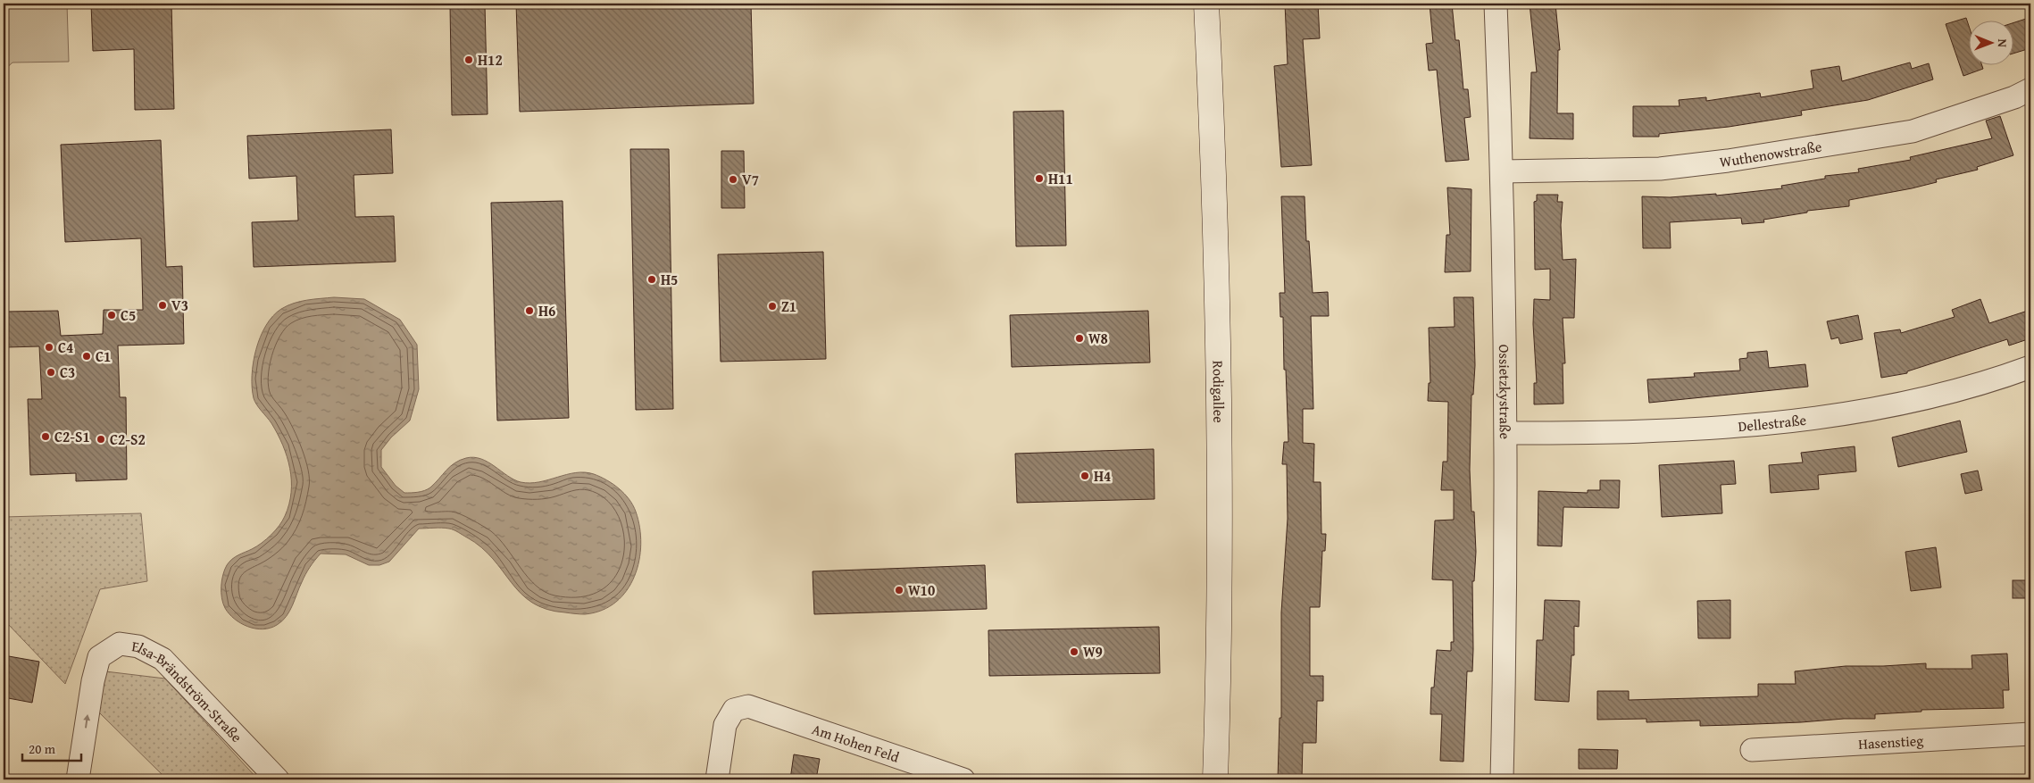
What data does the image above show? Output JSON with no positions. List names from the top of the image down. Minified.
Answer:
{"streets":{"main road":["Rodigallee"],"street":["Wuthenowstraße","Ossietzkystraße","Dellestraße","Elsa-Brändström-Straße","Hasenstieg","Am Hohen Feld"]},"crossings":[["Wuthenowstraße","Ossietzkystraße"],["Ossietzkystraße","Dellestraße"]],"places":["H12","H11","V7","H5","V3","Z1","H6","C5","W8","C4","C1","C3","C2-S1","C2-S2","H4","W10","W9"],"scale_bar":"20 m","north":"right"}
